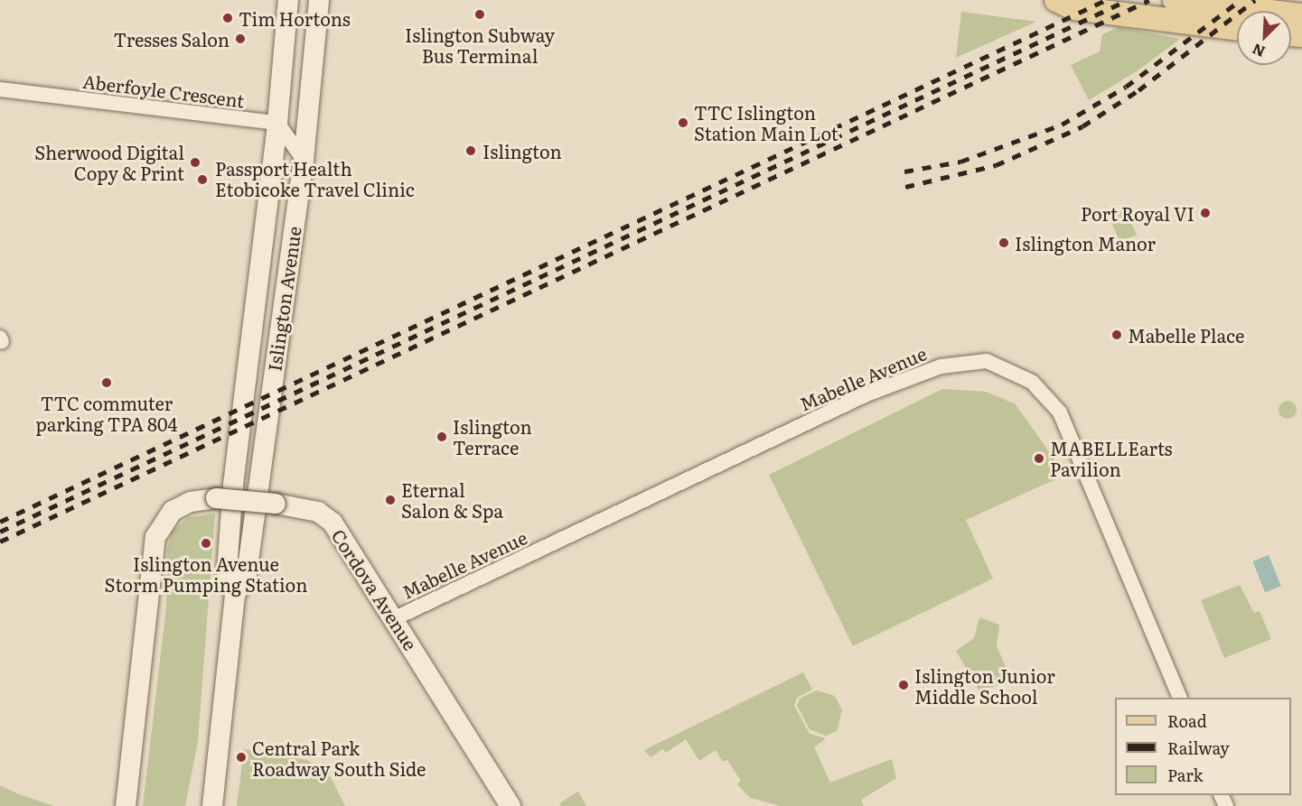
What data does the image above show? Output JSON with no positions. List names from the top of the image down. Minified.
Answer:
{"streets":{"main road":["Islington Avenue","Cordova Avenue"],"street":["Aberfoyle Crescent","Mabelle Avenue"]},"crossings":[["Aberfoyle Crescent","Islington Avenue"],["Mabelle Avenue","Cordova Avenue"]],"places":["Islington Subway Bus Terminal","Tim Hortons","Tresses Salon","TTC Islington Station Main Lot","Islington","Sherwood Digital Copy & Print","Passport Health Etobicoke Travel Clinic","Port Royal VI","Islington Manor","Mabelle Place","TTC commuter parking TPA 804","Islington Terrace","MABELLEarts Pavilion","Eternal Salon & Spa","Islington Avenue Storm Pumping Station","Islington Junior Middle School","Central Park Roadway South Side"],"legend":["Road","Railway","Park"],"north":"bottom left"}
